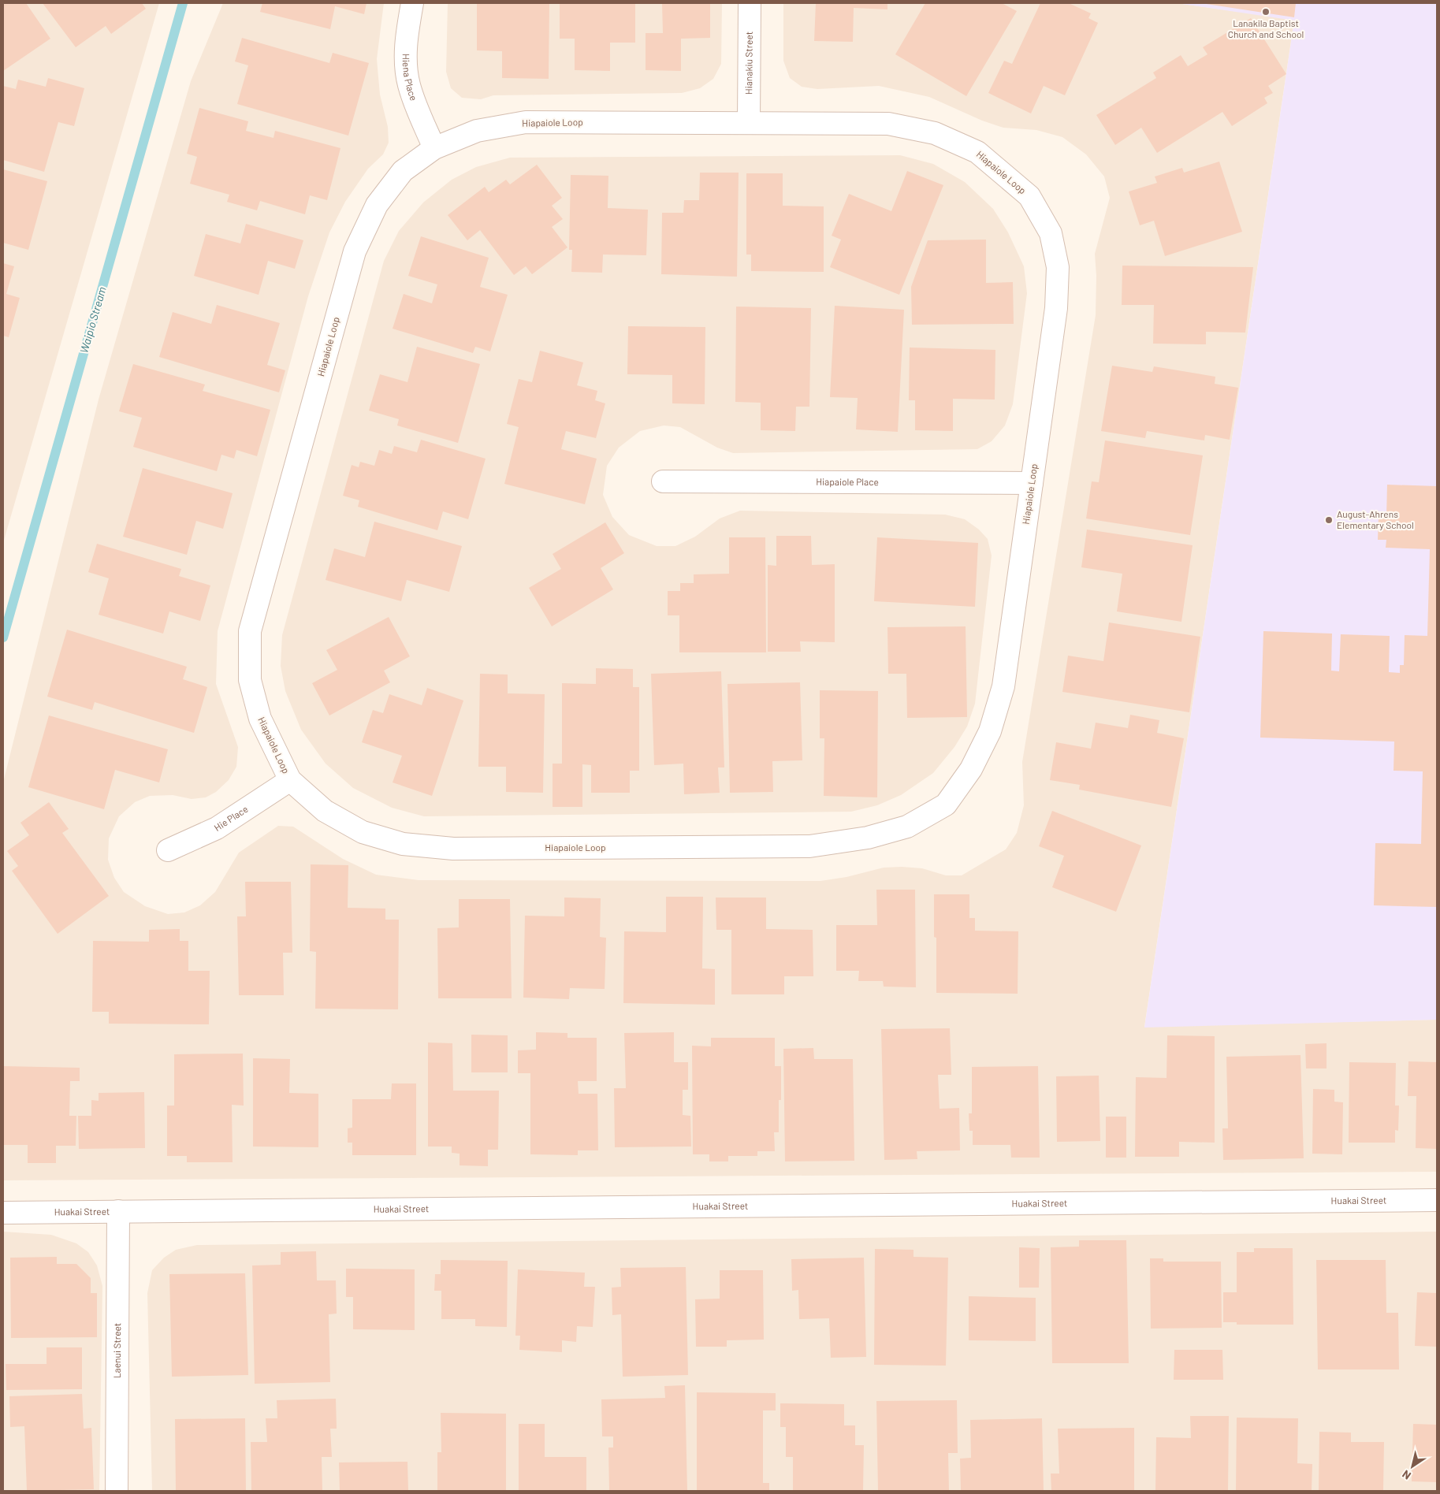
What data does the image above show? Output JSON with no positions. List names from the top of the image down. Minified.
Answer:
{"streets":{"street":["Hianakiu Street","Hiena Place","Hiapaiole Loop","Hiapaiole Place","Hie Place","Huakai Street","Laenui Street"]},"crossings":[["Hianakiu Street","Hiapaiole Loop"],["Hiena Place","Hiapaiole Loop"],["Hiapaiole Loop","Hiapaiole Place"],["Hiapaiole Loop","Hie Place"],["Huakai Street","Laenui Street"]],"water":["Waipio Stream"],"places":["Lanakila Baptist Church and School","August-Ahrens Elementary School"],"north":"bottom left"}
